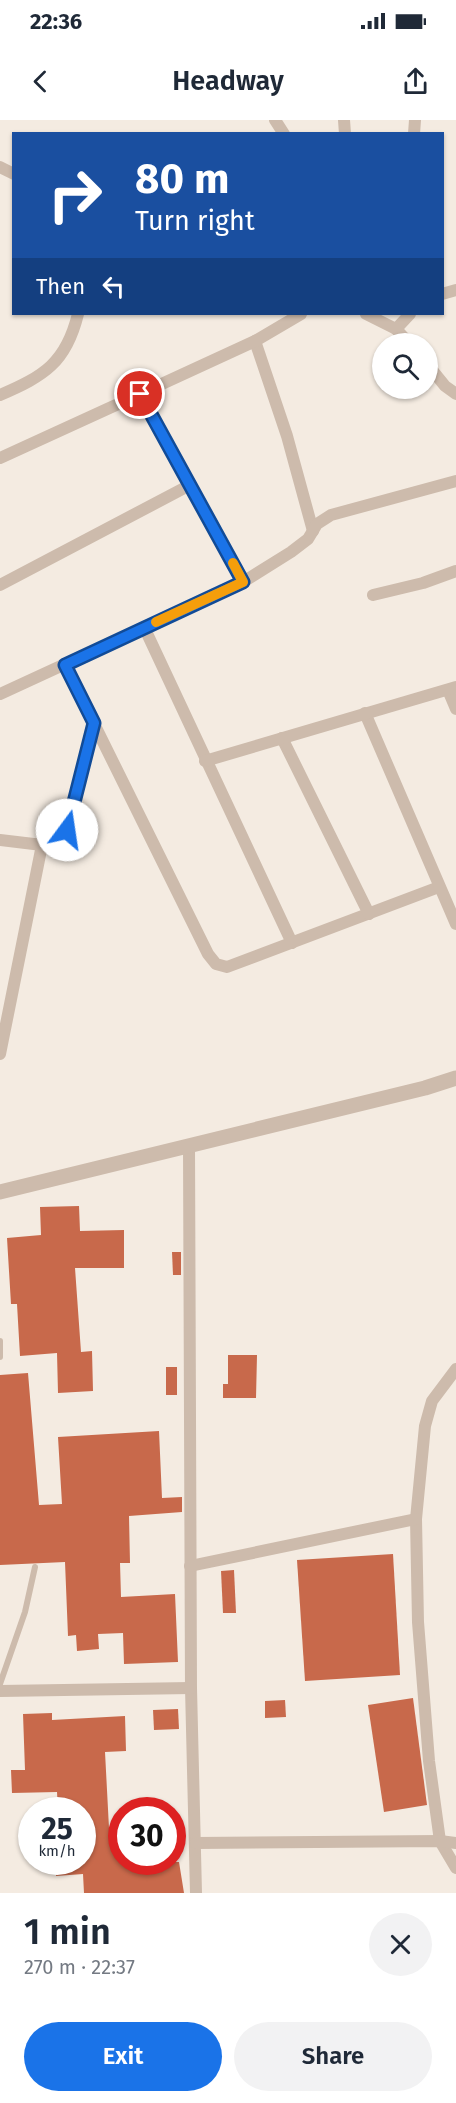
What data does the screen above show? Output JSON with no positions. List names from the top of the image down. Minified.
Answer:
{"page":{"status":"22:36","header":"Headway","turn":["80 m","Turn right"],"then":"Then","speed":"25 km/h","limit":"30","heading":["1 min","270 m · 22:37"],"buttons":["Exit","Share"]}}
